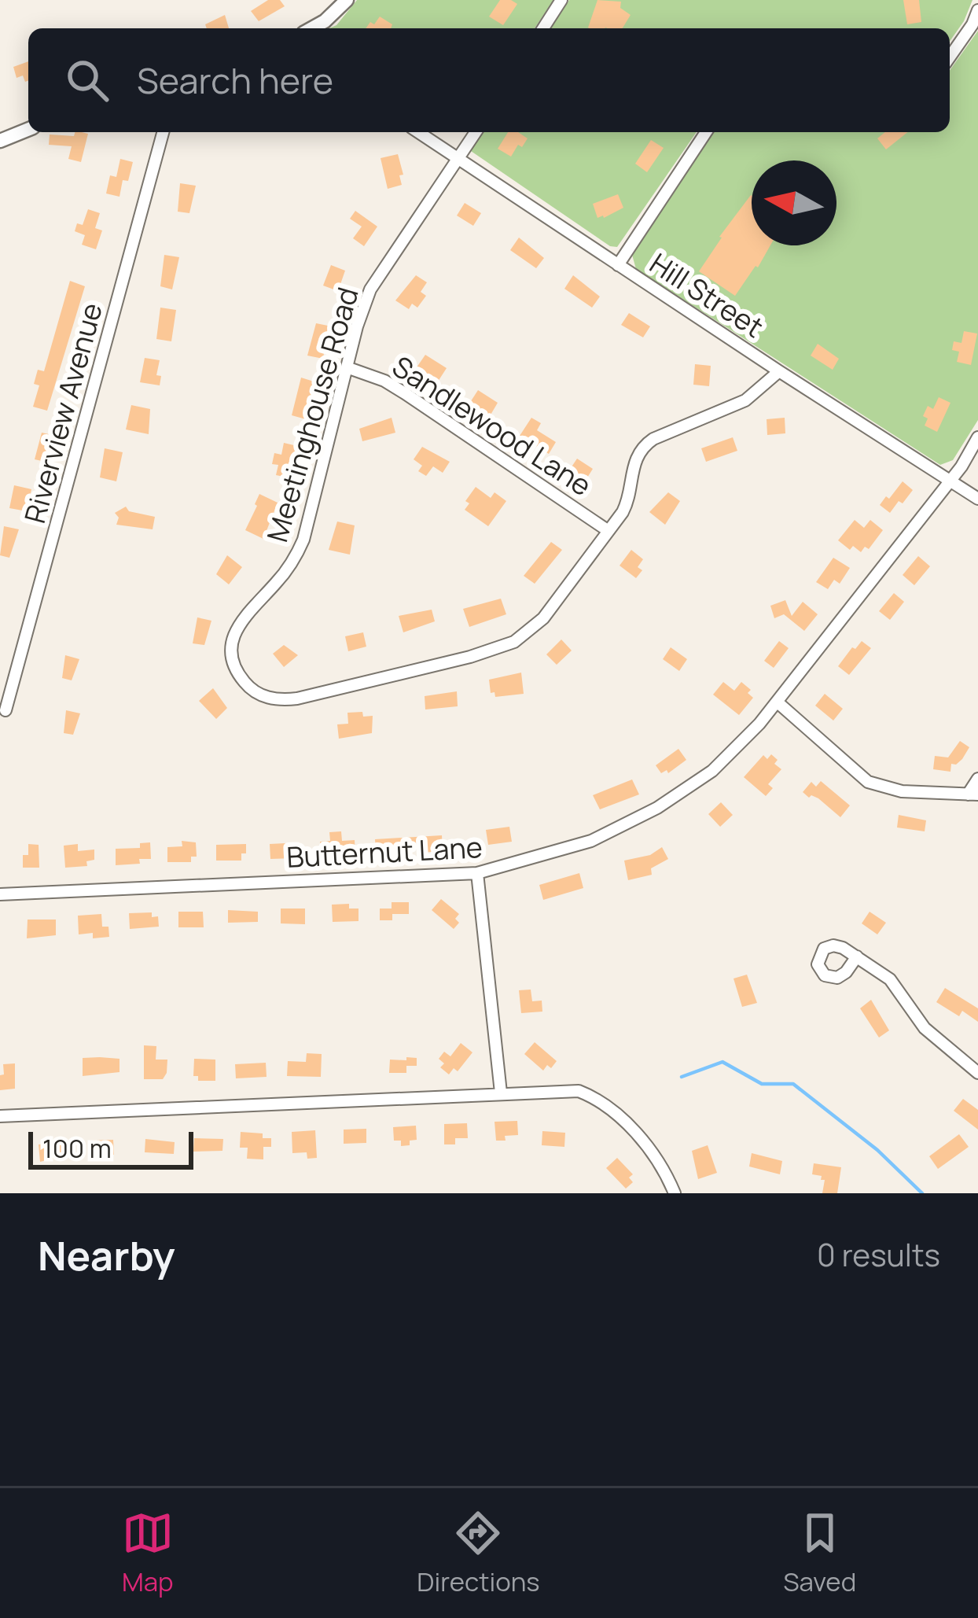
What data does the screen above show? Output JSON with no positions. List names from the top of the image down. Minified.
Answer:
{"streets":{"street":["Hill Street","Riverview Avenue","Meetinghouse Road","Sandlewood Lane","Butternut Lane"]},"crossings":[["Hill Street","Meetinghouse Road"],["Hill Street","Butternut Lane"],["Meetinghouse Road","Sandlewood Lane"]],"scale_bar":"100 m","north":"left","page":{"search":"Search here","scale":"100 m","heading":["Nearby","0 results"],"nav":["Map","Directions","Saved"]}}
